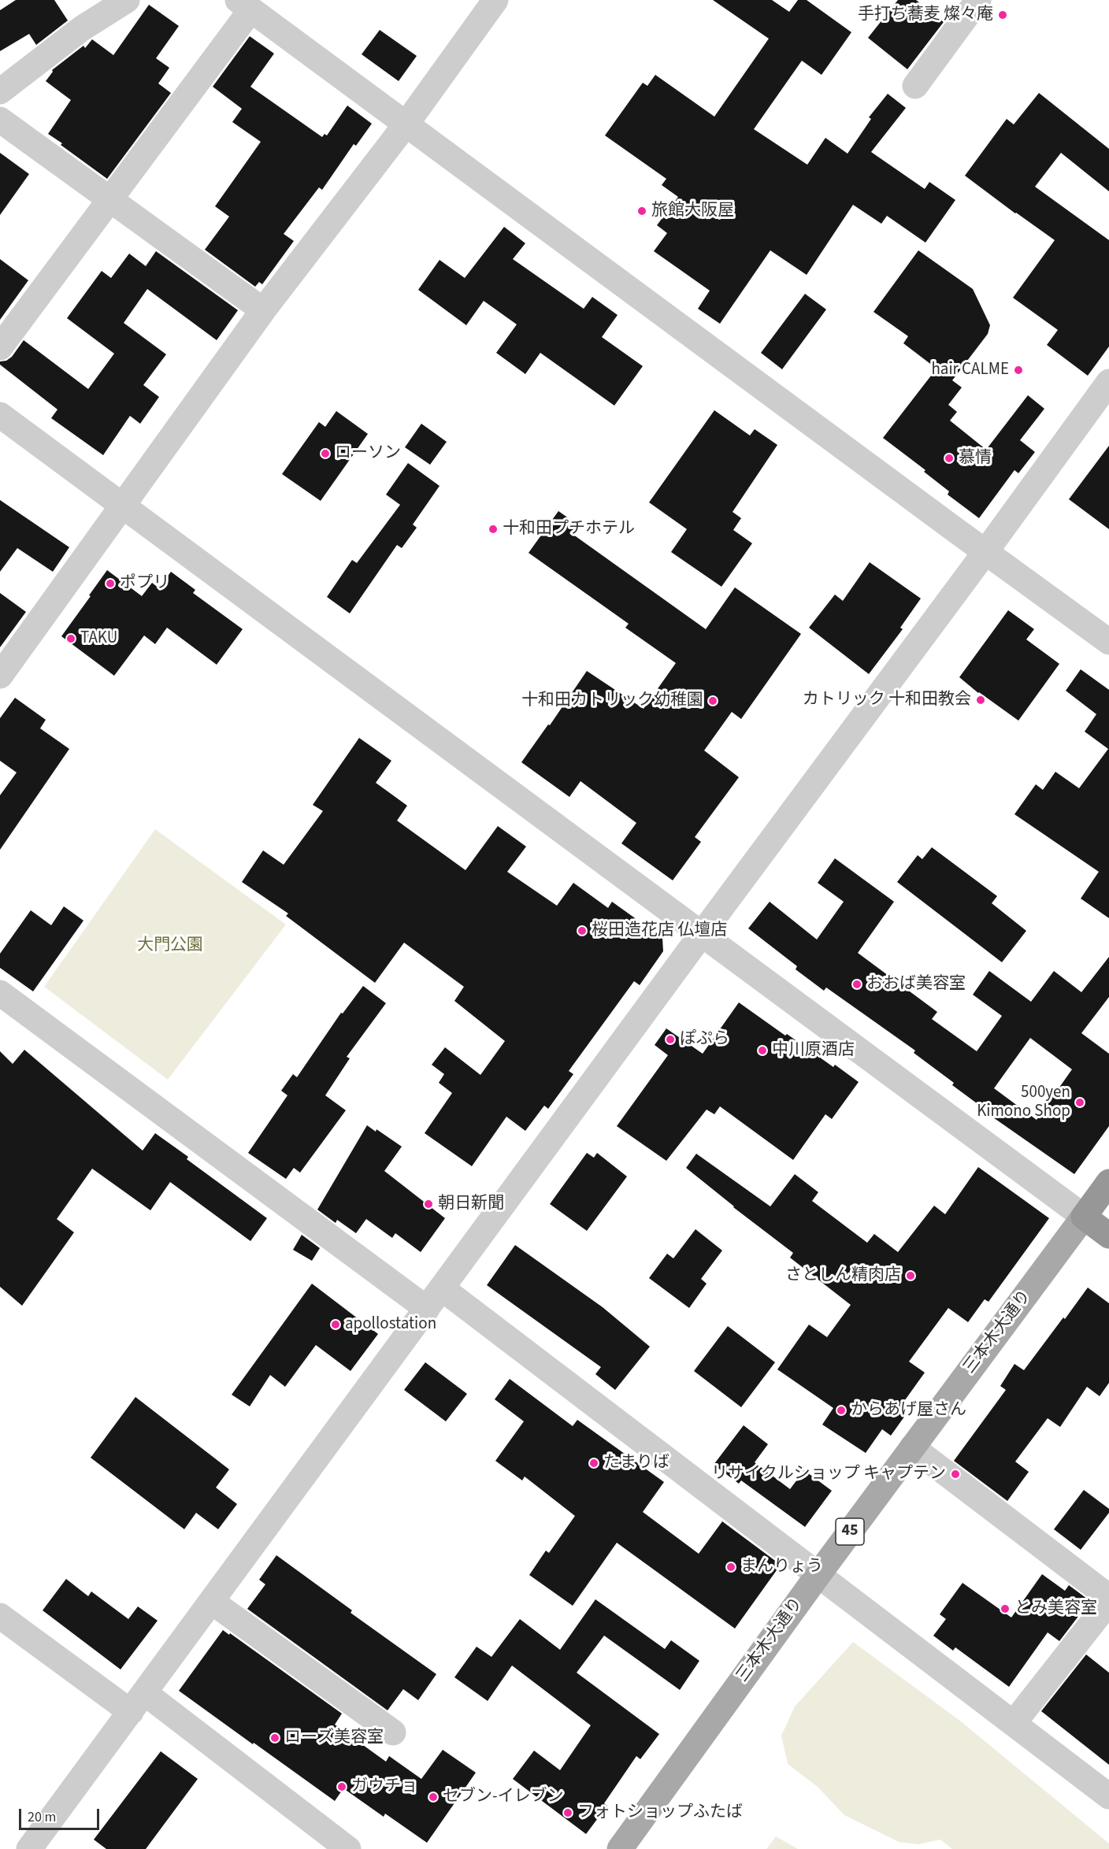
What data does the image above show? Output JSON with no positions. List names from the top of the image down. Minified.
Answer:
{"streets":{"highway":["三本木大通り"],"main road":["45"]},"parks":["大門公園"],"places":["手打ち蕎麦 燦々庵","旅館大阪屋","hair CALME","ローソン","慕情","十和田プチホテル","ポプリ","TAKU","カトリック 十和田教会","十和田カトリック幼稚園","桜田造花店 仏壇店","おおば美容室","ぽぷら","中川原酒店","500yen Kimono Shop","朝日新聞","さとしん精肉店","apollostation","からあげ屋さん","たまりば","リサイクルショップ キャプテン","まんりょう","とみ美容室","ローズ美容室","ガウチョ","セブン-イレブン","フォトショップふたば"],"scale_bar":"20 m"}
